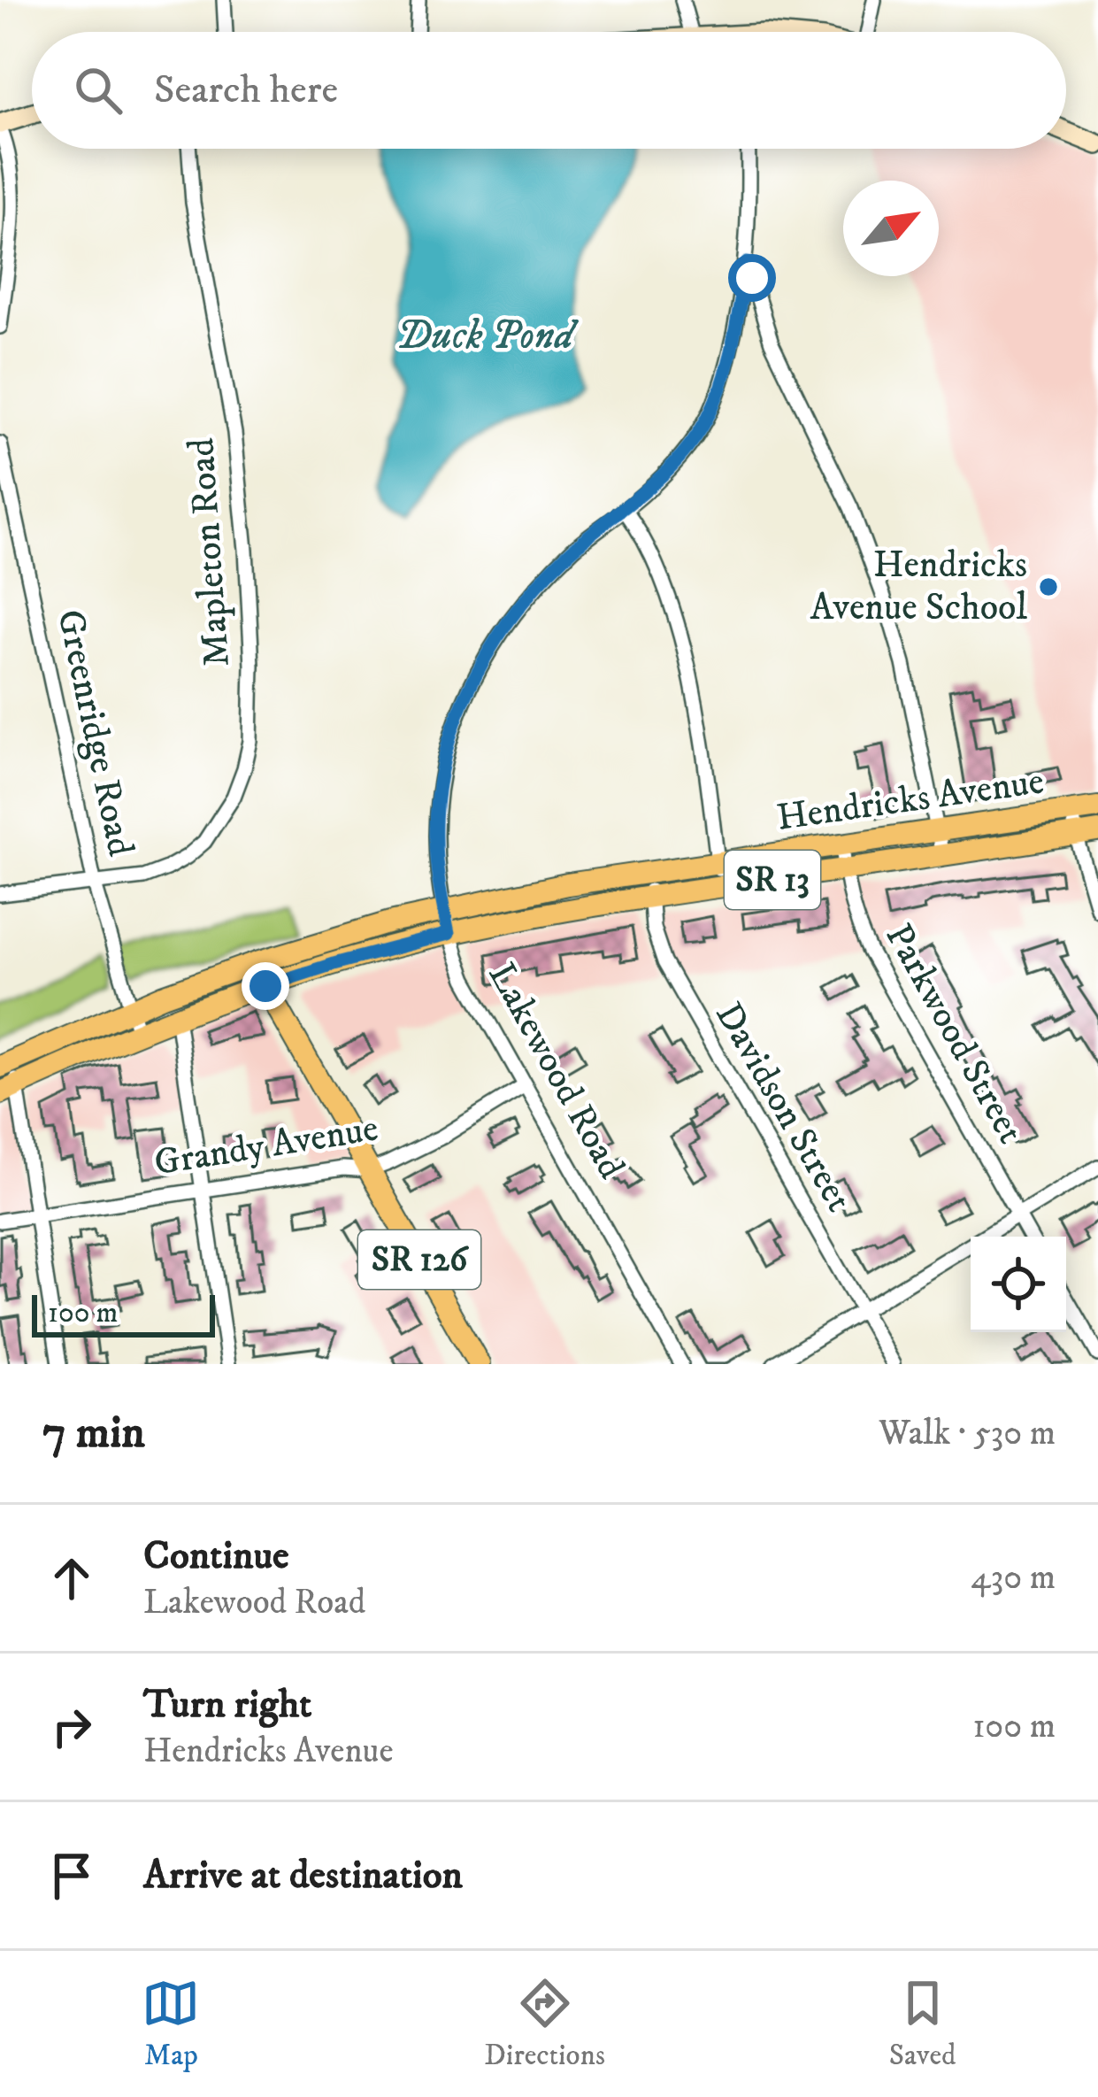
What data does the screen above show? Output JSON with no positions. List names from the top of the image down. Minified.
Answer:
{"streets":{"main road":["Hendricks Avenue","SR 13","SR 126"],"street":["Mapleton Road","Greenridge Road","Parkwood Street","Lakewood Road","Davidson Street","Grandy Avenue"]},"crossings":[["Mapleton Road","Greenridge Road"],["Greenridge Road","Hendricks Avenue"],["Hendricks Avenue","Parkwood Street"],["Hendricks Avenue","Lakewood Road"],["Hendricks Avenue","Davidson Street"],["Hendricks Avenue","SR 126"],["Lakewood Road","Grandy Avenue"],["Grandy Avenue","SR 126"]],"water":["Duck Pond"],"places":["Hendricks Avenue School"],"scale_bar":"100 m","north":"top right","page":{"search":"Search here","scale":"100 m","heading":["7 min","Walk · 530 m"],"list":[["Continue","Lakewood Road","430 m"],["Turn right","Hendricks Avenue","100 m"],"Arrive at destination"],"nav":["Map","Directions","Saved"]}}
